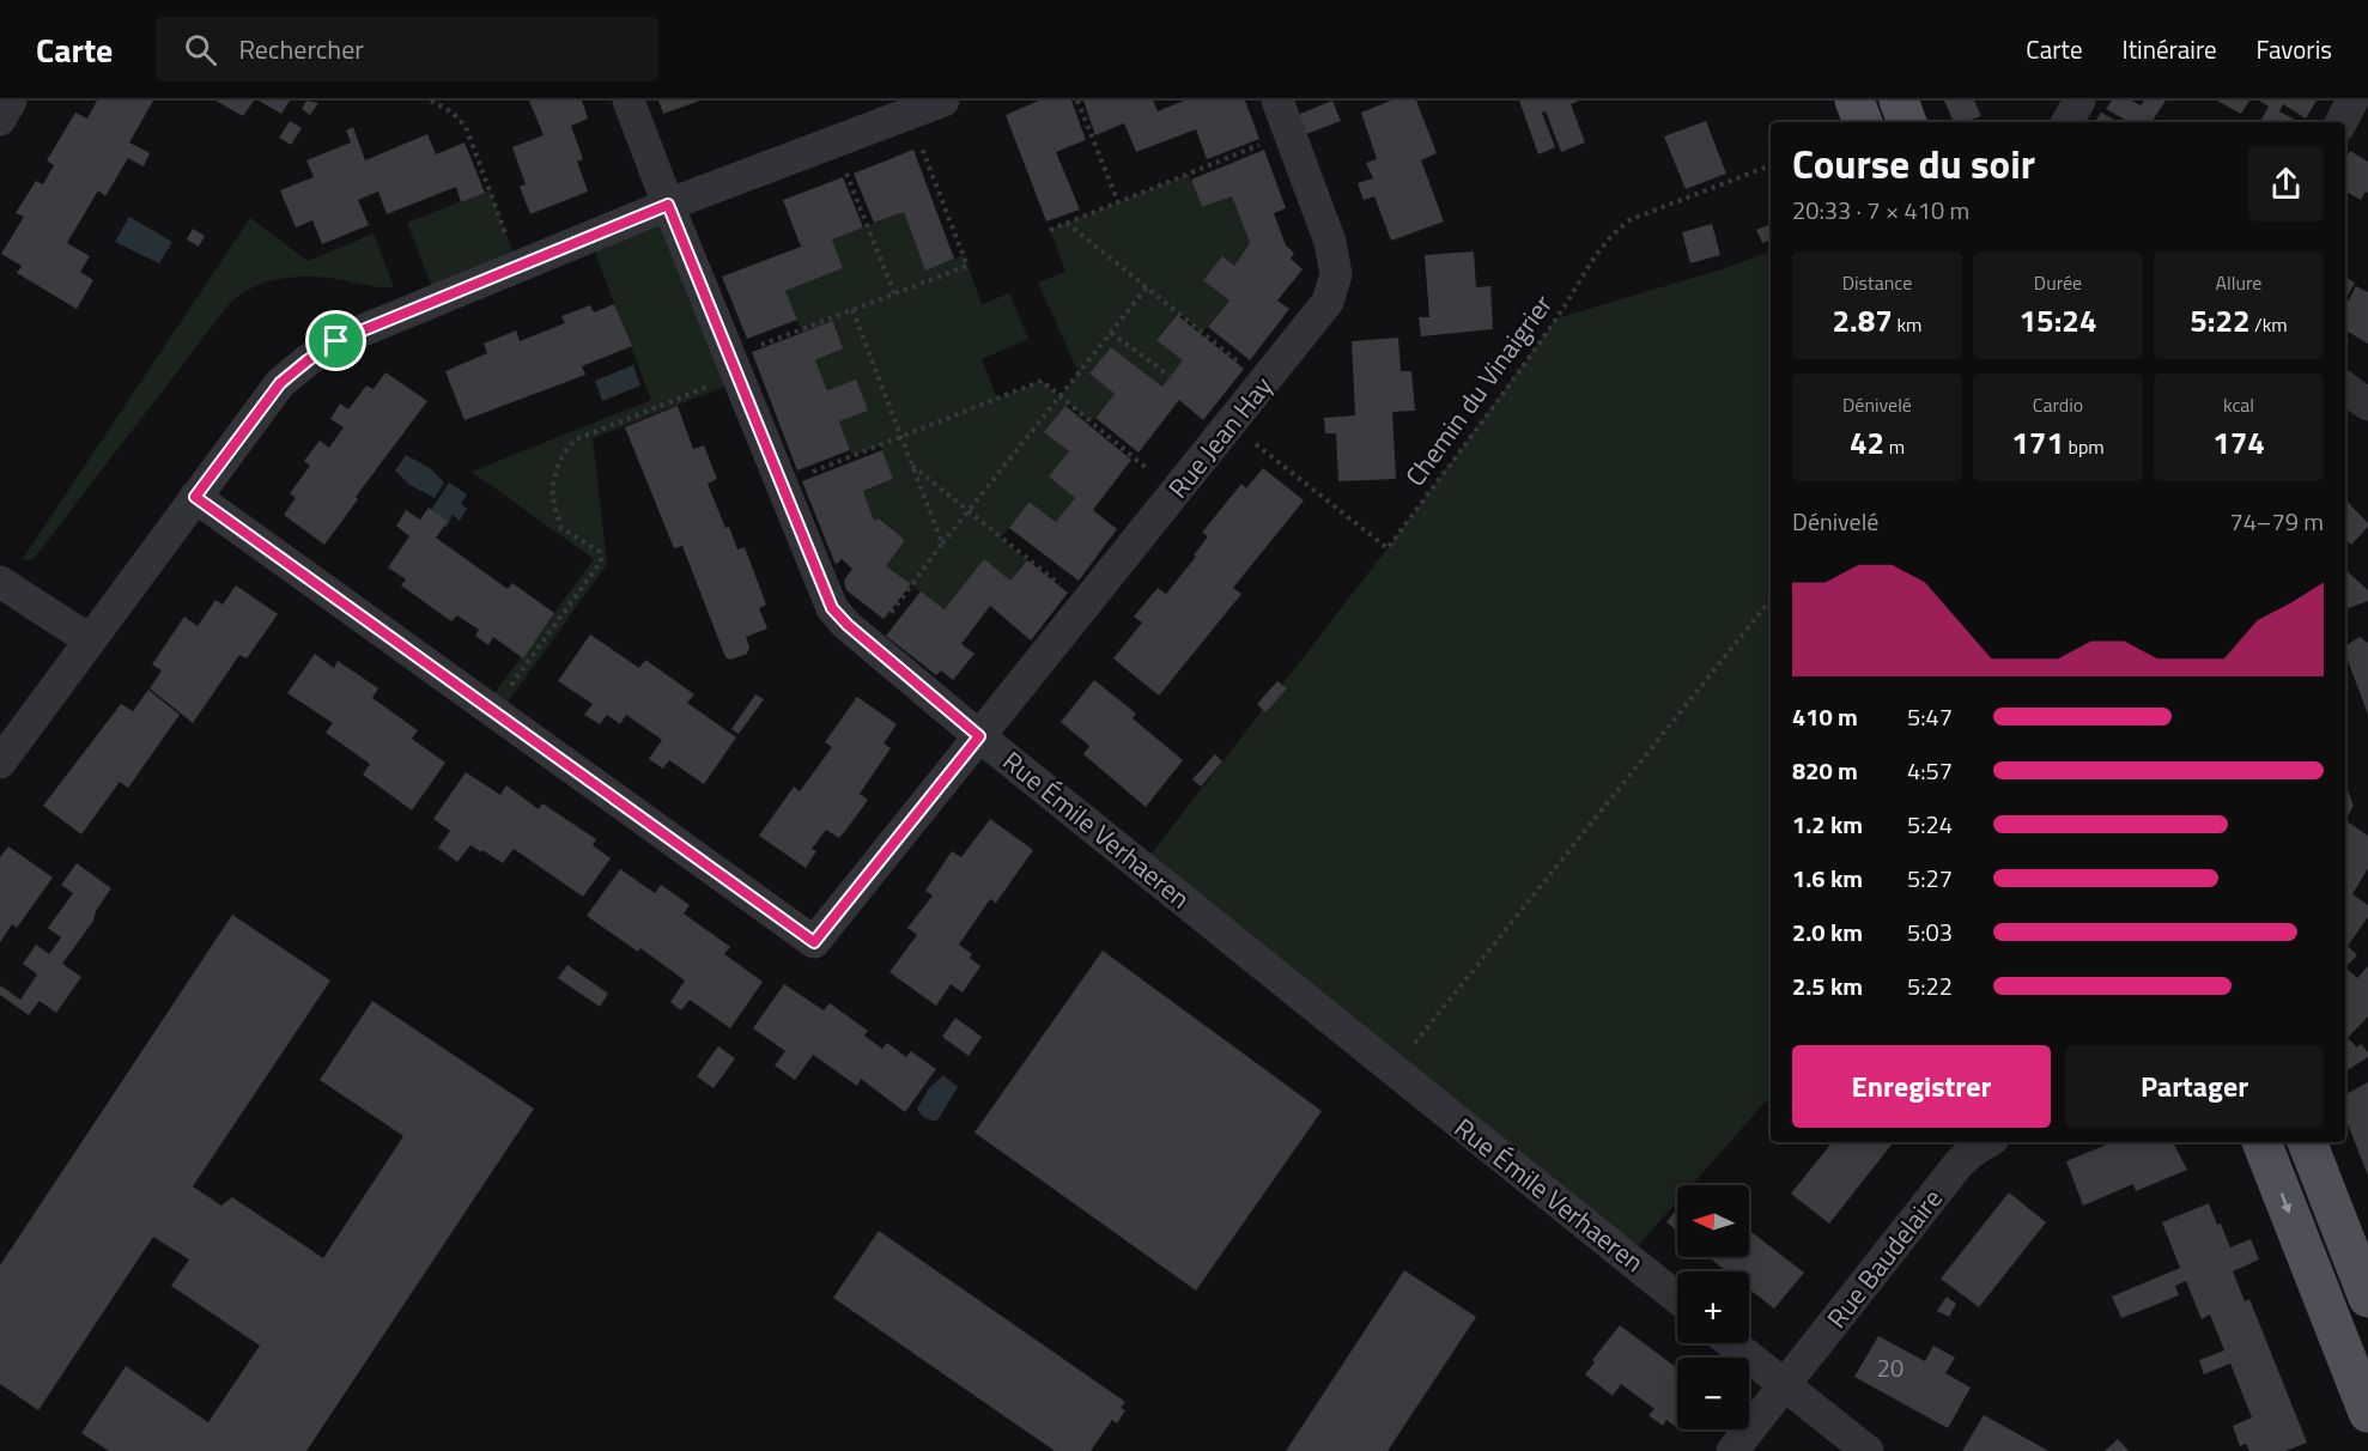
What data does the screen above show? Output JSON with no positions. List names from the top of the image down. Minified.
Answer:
{"streets":{"street":["Rue Jean Hay","Rue Émile Verhaeren","Rue Baudelaire"],"path":["Chemin du Vinaigrier"]},"crossings":[["Chemin du Vinaigrier","Rue Jean Hay"],["Rue Jean Hay","Rue Émile Verhaeren"]],"house_numbers":["20"],"north":"left","page":{"header":"Carte","search":"Rechercher","nav":["Carte","Itinéraire","Favoris"],"heading":["Course du soir","20:33 · 7 × 410 m"],"stats":[["Distance","2.87 km"],["Durée","15:24"],["Allure","5:22 /km"],["Dénivelé","42 m"],["Cardio","171 bpm"],["kcal","174"]],"chart":["Dénivelé","74–79 m"],"list":[{"name":"410 m","note":"5:47"},{"name":"820 m","note":"4:57"},{"name":"1.2 km","note":"5:24"},{"name":"1.6 km","note":"5:27"},{"name":"2.0 km","note":"5:03"},{"name":"2.5 km","note":"5:22"}],"buttons":["Enregistrer","Partager"],"map_buttons":["+","−"]}}
